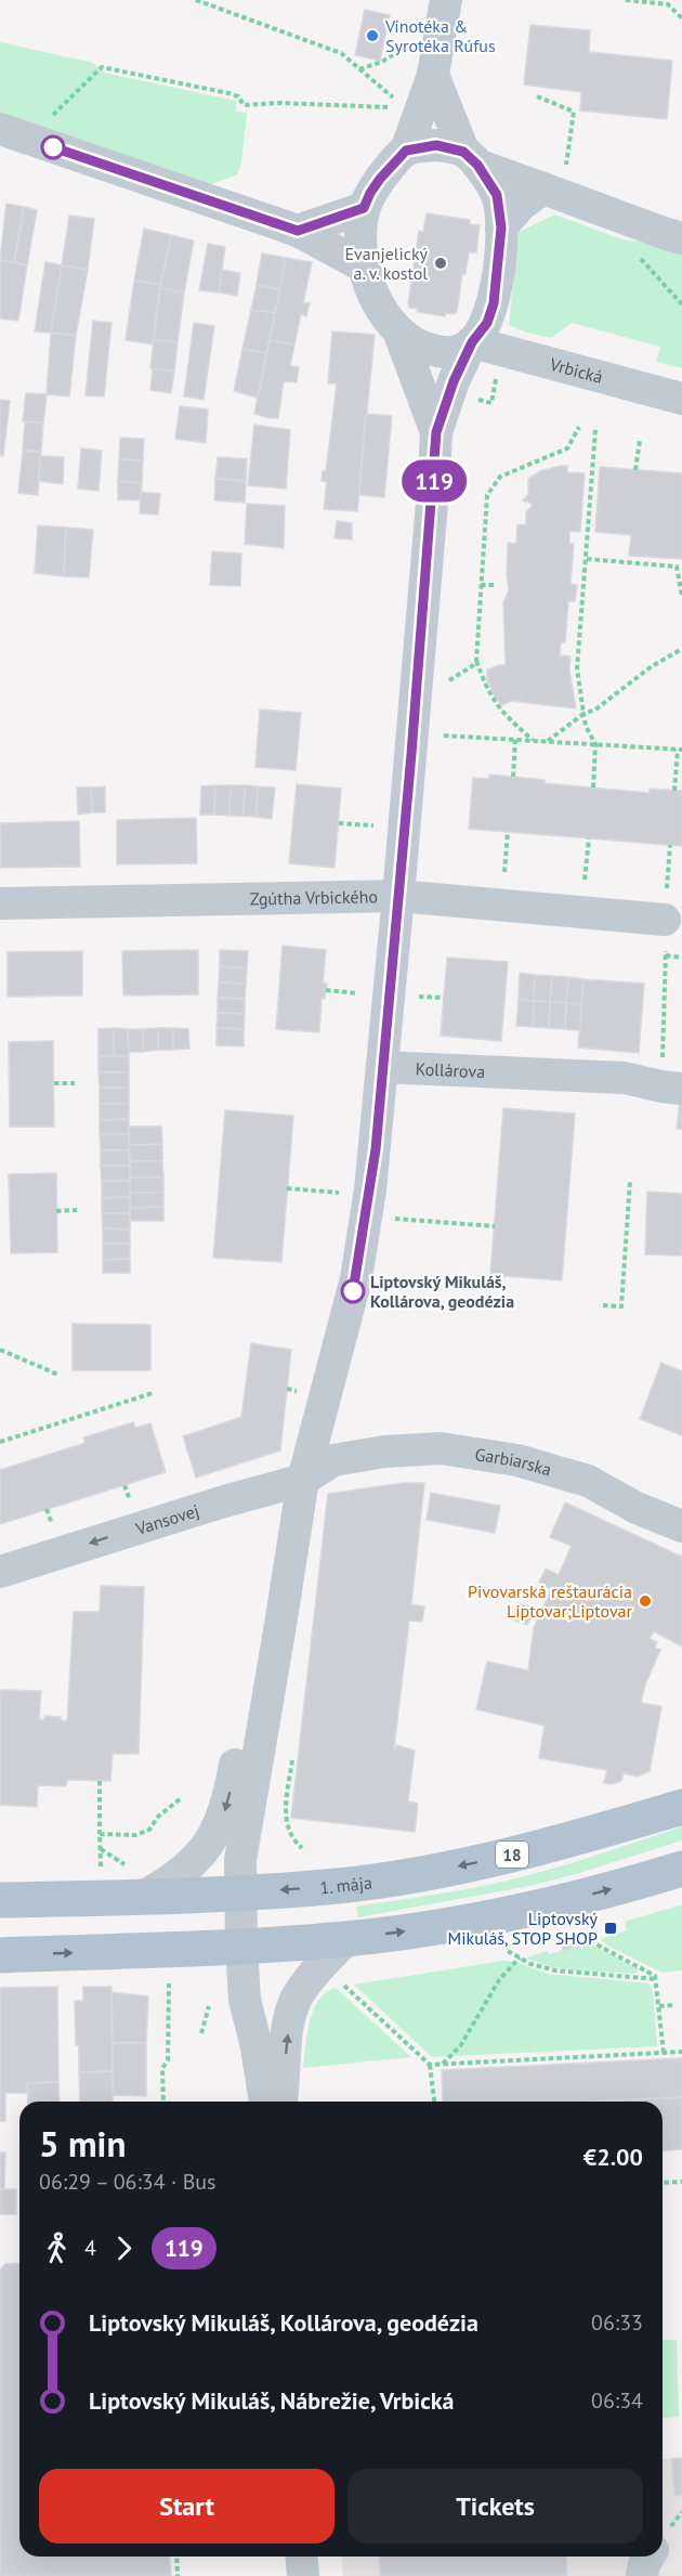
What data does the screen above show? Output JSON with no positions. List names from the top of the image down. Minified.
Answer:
{"streets":{"main road":["18","1. mája"],"street":["Vrbická","Zgútha Vrbického","Kollárova","Garbiarska","Vansovej"]},"crossings":[["Garbiarska","Vansovej"]],"one_way":["Vansovej"],"places":{"other":["Vínotéka & Syrotéka Rúfus","Evanjelický a. v. kostol","Liptovský Mikuláš, Kollárova, geodézia","Pivovarská reštaurácia Liptovar;Liptovar"],"transit":["Liptovský Mikuláš, STOP SHOP"]},"lines":["bus line 119"],"page":{"on_map":"119","heading":["5 min","06:29 – 06:34 · Bus","€2.00"],"legs":["4","119"],"list":[{"name":"Liptovský Mikuláš, Kollárova, geodézia","value":"06:33"},{"name":"Liptovský Mikuláš, Nábrežie, Vrbická","value":"06:34"}],"buttons":["Start","Tickets"]}}
